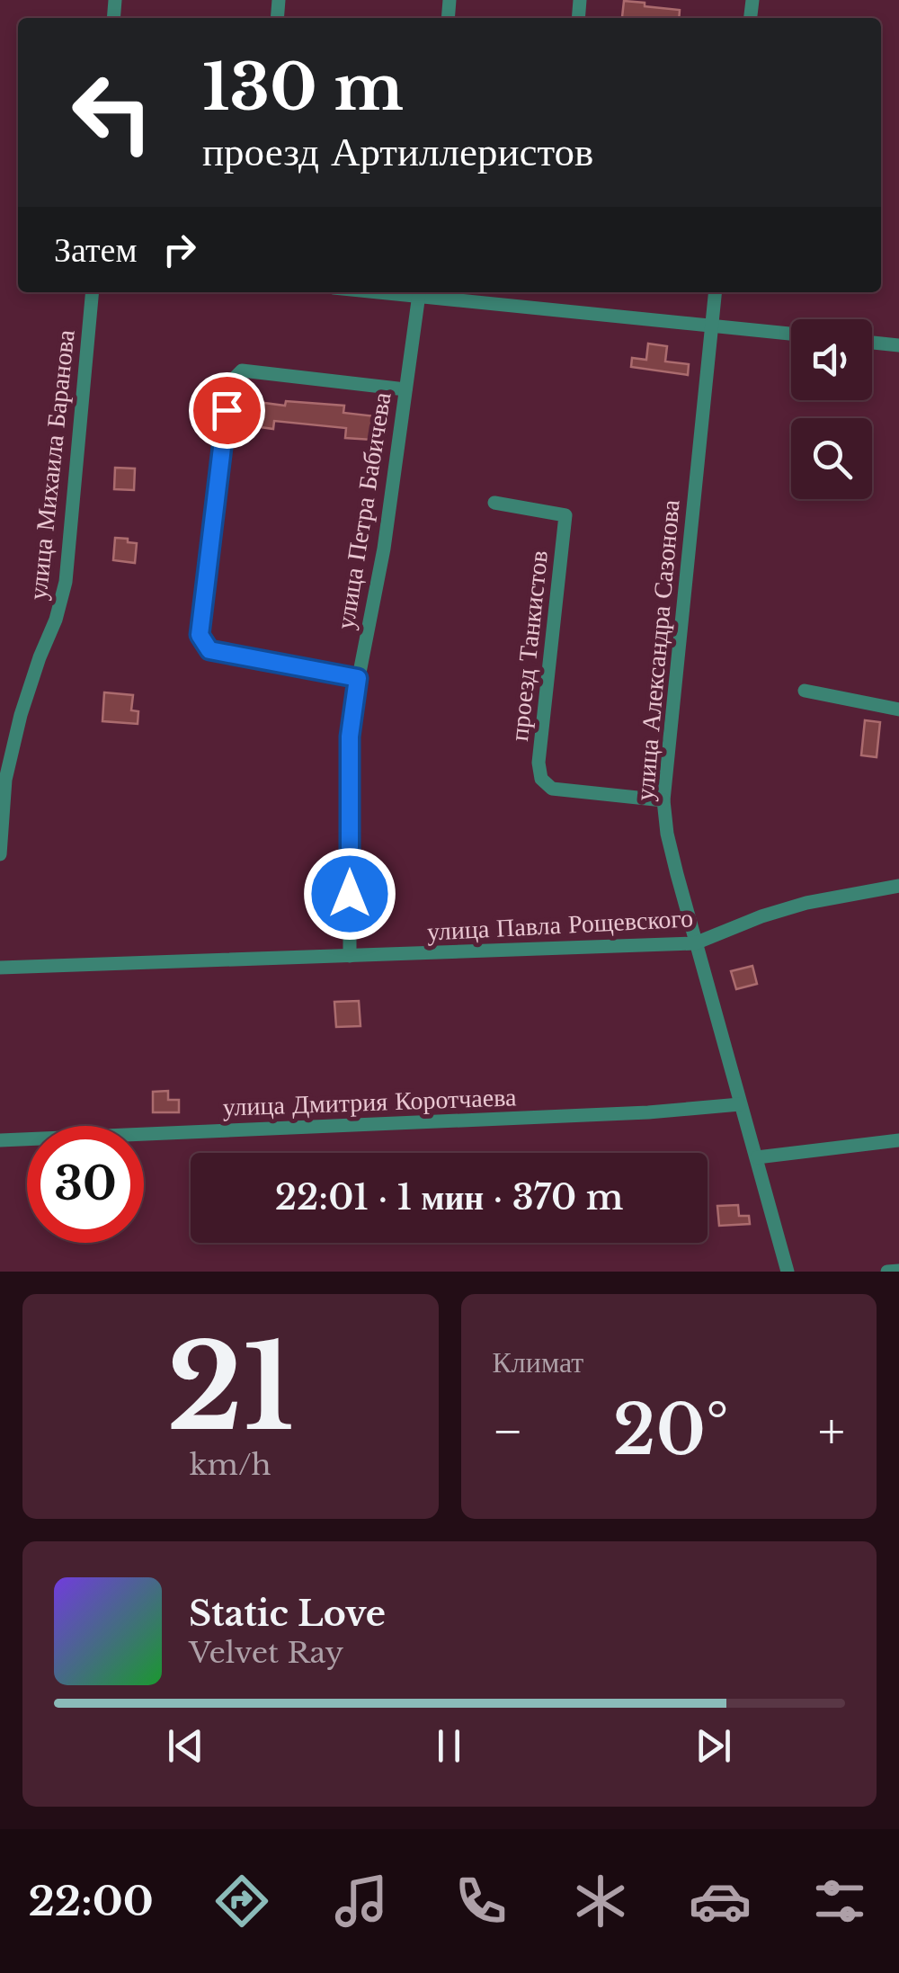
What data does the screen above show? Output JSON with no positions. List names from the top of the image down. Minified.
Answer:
{"streets":{"street":["улица Михаила Баранова","улица Петра Бабичева","проезд Танкистов","улица Александра Сазонова","улица Павла Рощевского","улица Дмитрия Коротчаева"]},"crossings":[["улица Петра Бабичева","улица Павла Рощевского"],["проезд Танкистов","улица Александра Сазонова"],["улица Александра Сазонова","улица Павла Рощевского"],["улица Александра Сазонова","улица Дмитрия Коротчаева"]],"page":{"turn":["130 m","проезд Артиллеристов"],"then":"Затем","limit":"30","trip":"22:01 · 1 мин · 370 m","tile":[["21","km/h"],"Климат"],"heat":["−","20°","+"],"song":["Static Love","Velvet Ray"],"tabs":"22:00"}}
